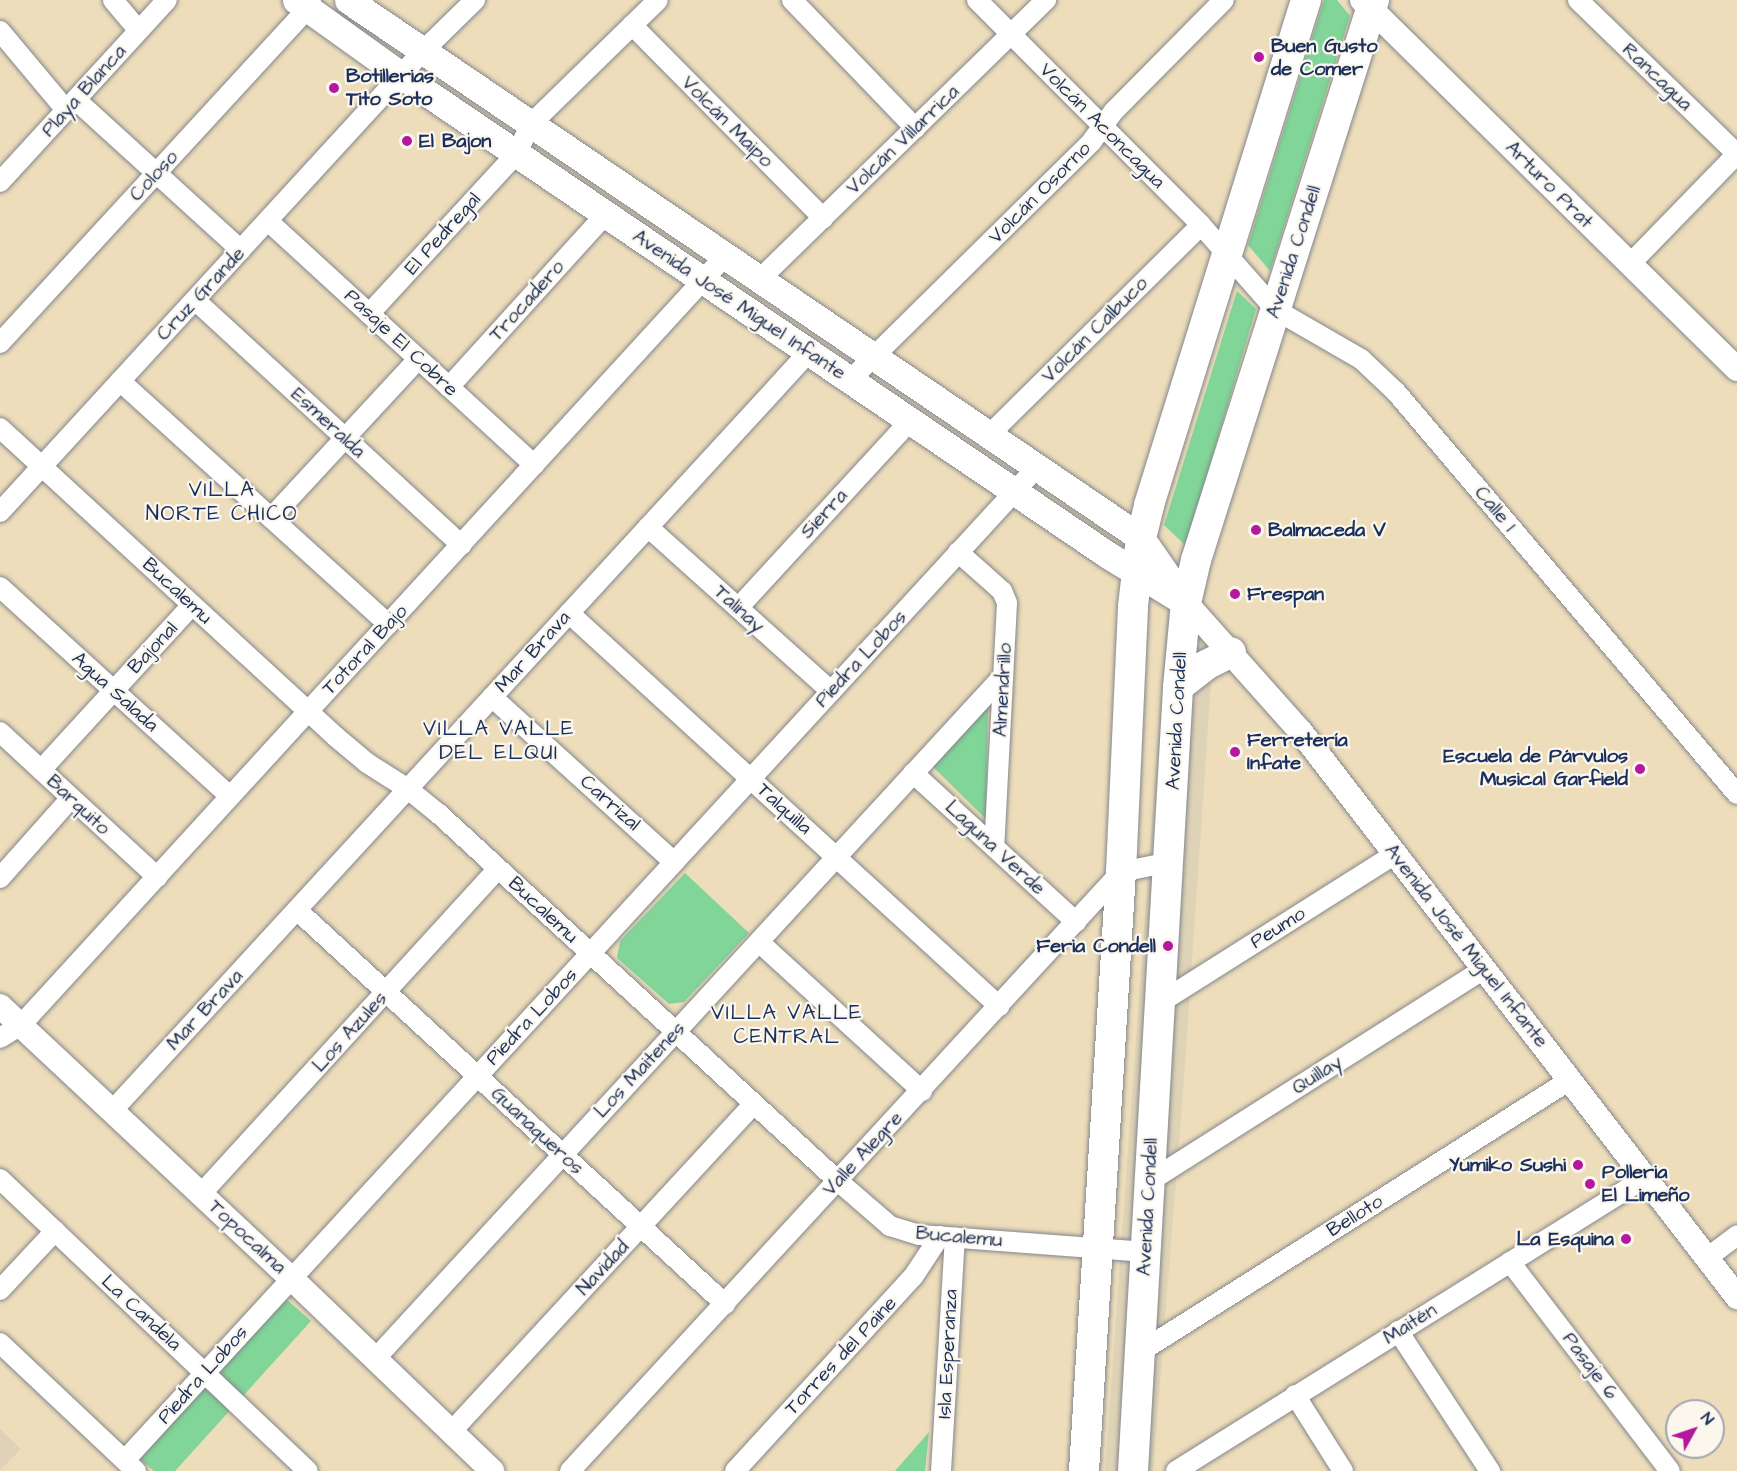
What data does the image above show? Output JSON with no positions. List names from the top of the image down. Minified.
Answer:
{"streets":{"main road":["Avenida Condell","Avenida José Miguel Infante"],"street":["Rancagua","Playa Blanca","Volcán Maipo","Volcán Aconcagua","Volcán Villarrica","Coloso","Arturo Prat","Volcán Osorno","El Pedregal","Cruz Grande","Trocadero","Volcán Calbuco","Pasaje El Cobre","Esmeralda","Calle 1","Sierra","Bucalemu","Talinay","Bajonal","Totoral Bajo","Mar Brava","Piedra Lobos","Almendrillo","Agua Salada","Carrizal","Barquito","Talquilla","Laguna Verde","Peumo","Los Azules","Los Maitenes","Quillay","Guanaqueros","Valle Alegre","Belloto","Topocalma","Navidad","La Candela","Maitén","Isla Esperanza","Torres del Paine","Pasaje 6"]},"crossings":[["Volcán Maipo","Volcán Villarrica"],["Volcán Maipo","El Pedregal"],["Volcán Aconcagua","Volcán Villarrica"],["Volcán Aconcagua","Volcán Osorno"],["Volcán Aconcagua","Volcán Calbuco"],["Volcán Aconcagua","Calle 1"],["Volcán Villarrica","Avenida José Miguel Infante"],["Coloso","Avenida José Miguel Infante"],["Arturo Prat","Avenida Condell"],["Volcán Osorno","Avenida José Miguel Infante"],["El Pedregal","Avenida José Miguel Infante"],["El Pedregal","Pasaje El Cobre"],["Avenida Condell","Avenida José Miguel Infante"],["Avenida Condell","Calle 1"],["Avenida Condell","Bucalemu"],["Avenida Condell","Peumo"],["Avenida Condell","Quillay"],["Avenida Condell","Belloto"],["Cruz Grande","Avenida José Miguel Infante"],["Cruz Grande","Pasaje El Cobre"],["Cruz Grande","Esmeralda"],["Cruz Grande","Bucalemu"],["Trocadero","Avenida José Miguel Infante"],["Trocadero","Pasaje El Cobre"],["Avenida José Miguel Infante","Volcán Calbuco"],["Avenida José Miguel Infante","Sierra"],["Avenida José Miguel Infante","Totoral Bajo"],["Avenida José Miguel Infante","Mar Brava"],["Avenida José Miguel Infante","Piedra Lobos"],["Avenida José Miguel Infante","Peumo"],["Avenida José Miguel Infante","Quillay"],["Avenida José Miguel Infante","Belloto"],["Avenida José Miguel Infante","Maitén"],["Pasaje El Cobre","Totoral Bajo"],["Esmeralda","Totoral Bajo"],["Sierra","Talinay"],["Bucalemu","Bajonal"],["Bucalemu","Totoral Bajo"],["Bucalemu","Mar Brava"],["Bucalemu","Piedra Lobos"],["Bucalemu","Los Azules"],["Bucalemu","Los Maitenes"],["Bucalemu","Valle Alegre"],["Bucalemu","Navidad"],["Bucalemu","Isla Esperanza"],["Bucalemu","Torres del Paine"],["Talinay","Mar Brava"],["Talinay","Piedra Lobos"],["Bajonal","Agua Salada"],["Bajonal","Barquito"],["Totoral Bajo","Agua Salada"],["Totoral Bajo","Barquito"],["Totoral Bajo","Topocalma"],["Mar Brava","Carrizal"],["Mar Brava","Talquilla"],["Mar Brava","Guanaqueros"],["Mar Brava","Topocalma"],["Piedra Lobos","Almendrillo"],["Piedra Lobos","Carrizal"],["Piedra Lobos","Talquilla"],["Piedra Lobos","Guanaqueros"],["Piedra Lobos","Topocalma"],["Piedra Lobos","La Candela"],["Almendrillo","Laguna Verde"],["Almendrillo","Los Maitenes"],["Talquilla","Los Maitenes"],["Talquilla","Valle Alegre"],["Laguna Verde","Los Maitenes"],["Laguna Verde","Valle Alegre"],["Los Azules","Guanaqueros"],["Los Azules","Topocalma"],["Los Maitenes","Guanaqueros"],["Los Maitenes","Topocalma"],["Guanaqueros","Valle Alegre"],["Guanaqueros","Navidad"],["Topocalma","Navidad"],["Maitén","Pasaje 6"],["Isla Esperanza","Torres del Paine"]],"districts":["VILLA NORTE CHICO","VILLA VALLE DEL ELQUI","VILLA VALLE CENTRAL"],"places":["Buen Gusto de Comer","Botillerias Tito Soto","El Bajon","Balmaceda V","Frespan","Ferretería Infate","Escuela de Párvulos Musical Garfield","Feria Condell","Yumiko Sushi","Polleria El Limeño","La Esquina"],"north":"top right"}
